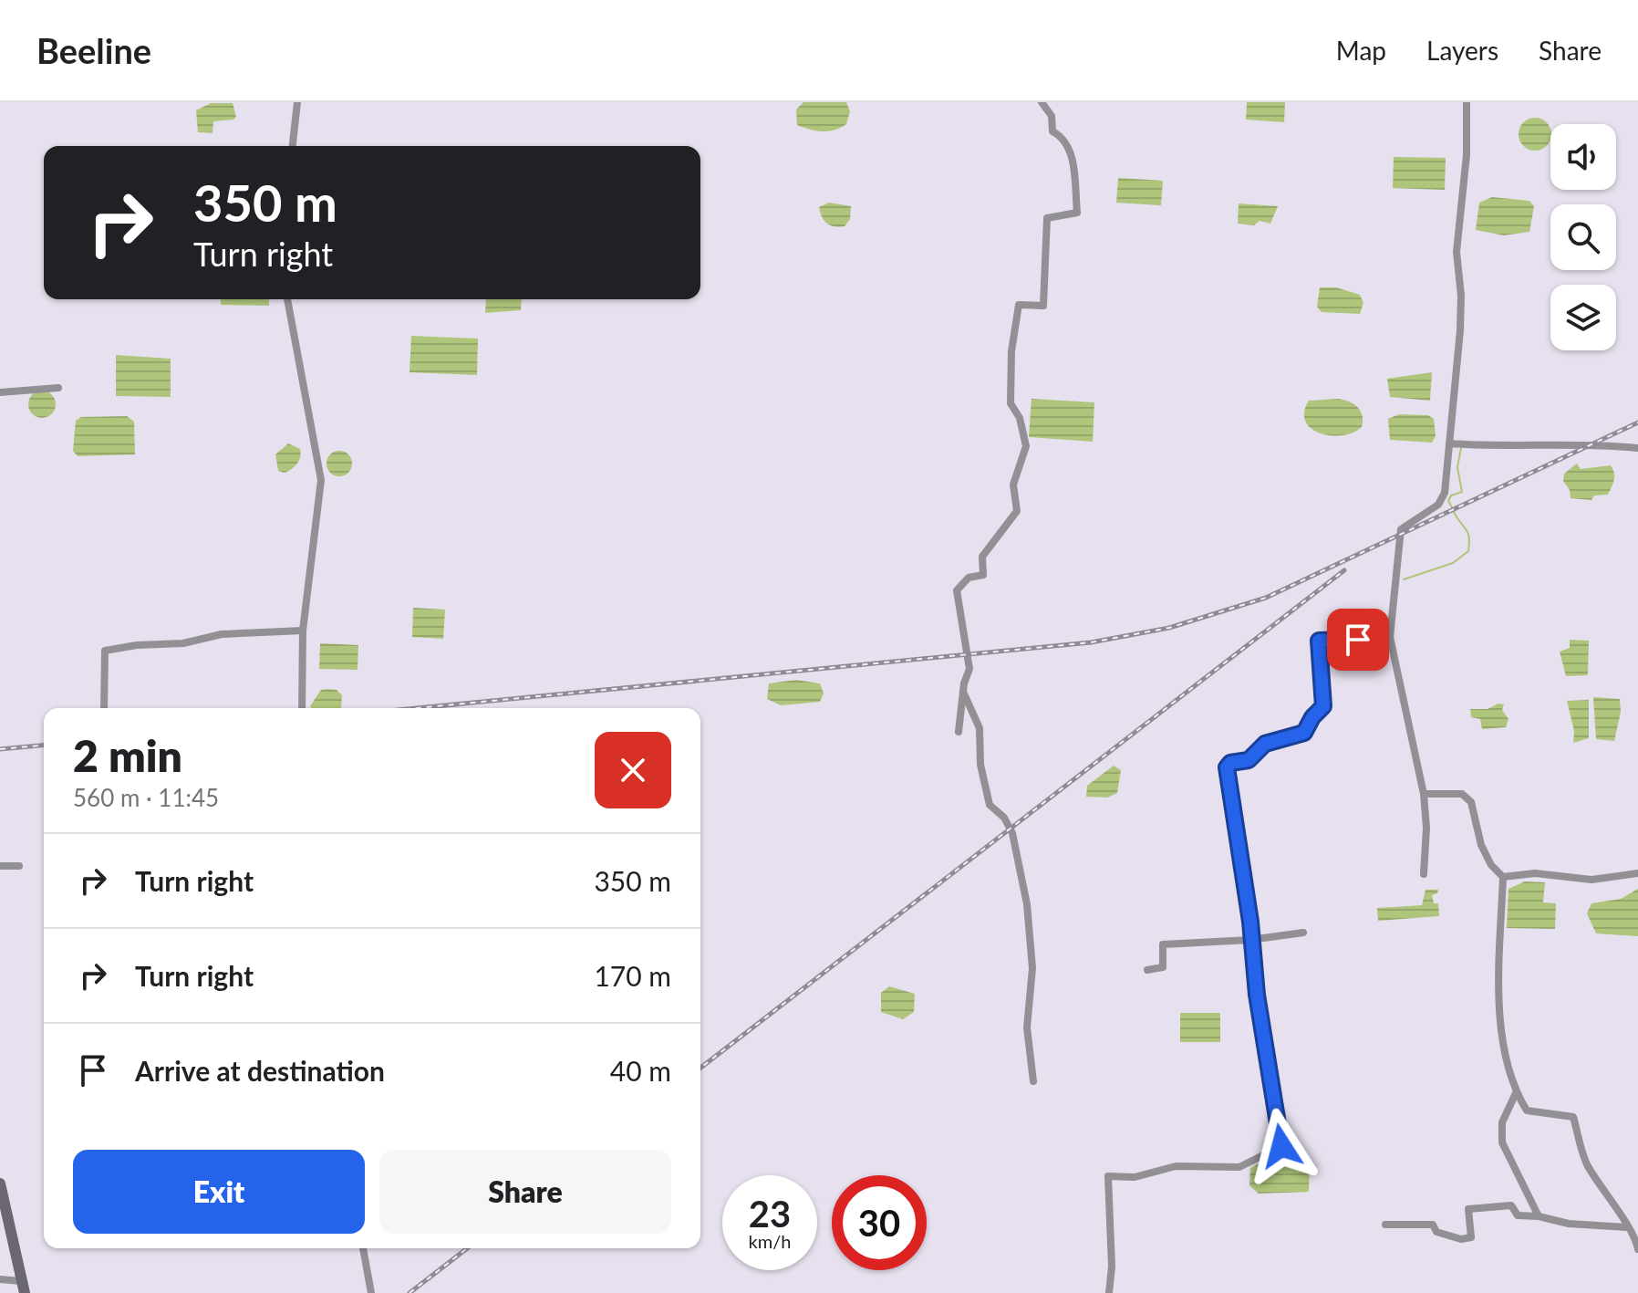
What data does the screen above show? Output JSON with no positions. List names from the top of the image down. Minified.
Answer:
{"page":{"header":"Beeline","nav":["Map","Layers","Share"],"turn":["350 m","Turn right"],"heading":["2 min","560 m · 11:45"],"list":[{"name":"Turn right","value":"350 m"},{"name":"Turn right","value":"170 m"},{"name":"Arrive at destination","value":"40 m"}],"buttons":["Exit","Share"],"speed":"23 km/h","limit":"30"}}
